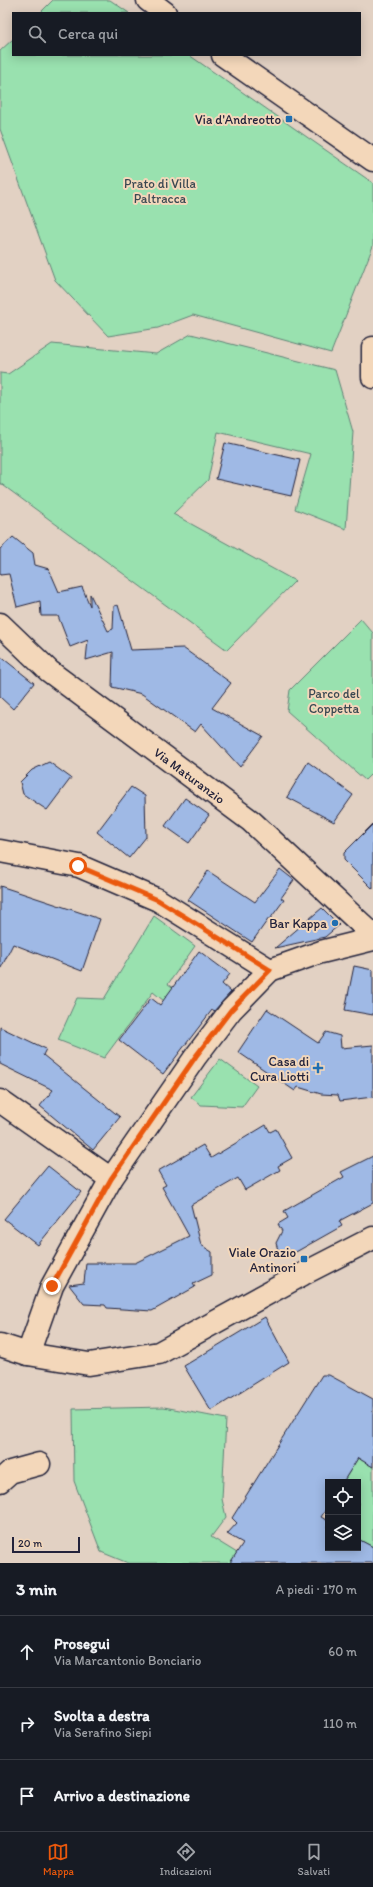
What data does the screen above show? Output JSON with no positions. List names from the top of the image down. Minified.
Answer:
{"streets":{"street":["Via Maturanzio"]},"parks":["Prato di Villa Paltracca","Parco del Coppetta"],"places":{"transit":["Via d'Andreotto","Viale Orazio Antinori"],"other":["Bar Kappa"],"health":["Casa di Cura Liotti"]},"scale_bar":"20 m","page":{"search":"Cerca qui","scale":"20 m","heading":["3 min","A piedi · 170 m"],"list":[["Prosegui","Via Marcantonio Bonciario","60 m"],["Svolta a destra","Via Serafino Siepi","110 m"],"Arrivo a destinazione"],"nav":["Mappa","Indicazioni","Salvati"]}}
